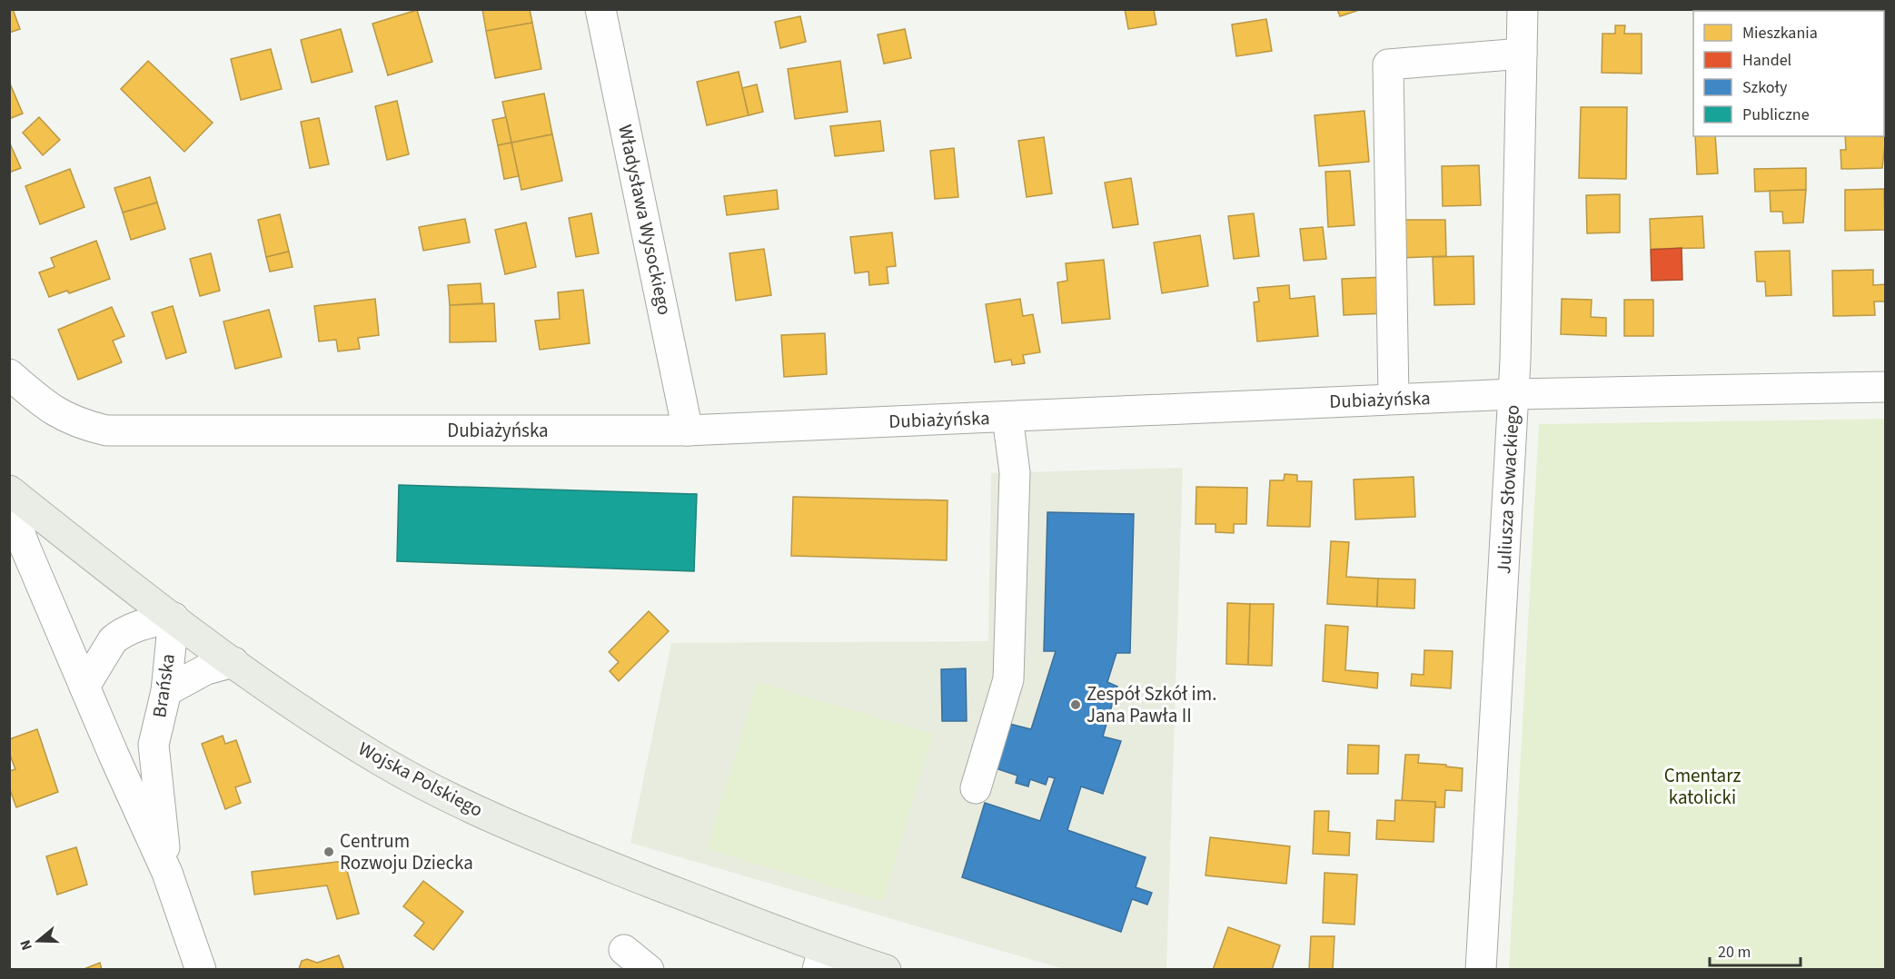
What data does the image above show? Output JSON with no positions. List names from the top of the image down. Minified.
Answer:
{"streets":{"main road":["Wojska Polskiego"],"street":["Władysława Wysockiego","Dubiażyńska","Juliusza Słowackiego","Brańska"]},"crossings":[["Władysława Wysockiego","Dubiażyńska"],["Dubiażyńska","Juliusza Słowackiego"],["Brańska","Wojska Polskiego"]],"parks":["Cmentarz katolicki"],"places":["Zespół Szkół im. Jana Pawła II","Centrum Rozwoju Dziecka"],"legend":["Mieszkania","Handel","Szkoły","Publiczne"],"scale_bar":"20 m","north":"left"}
